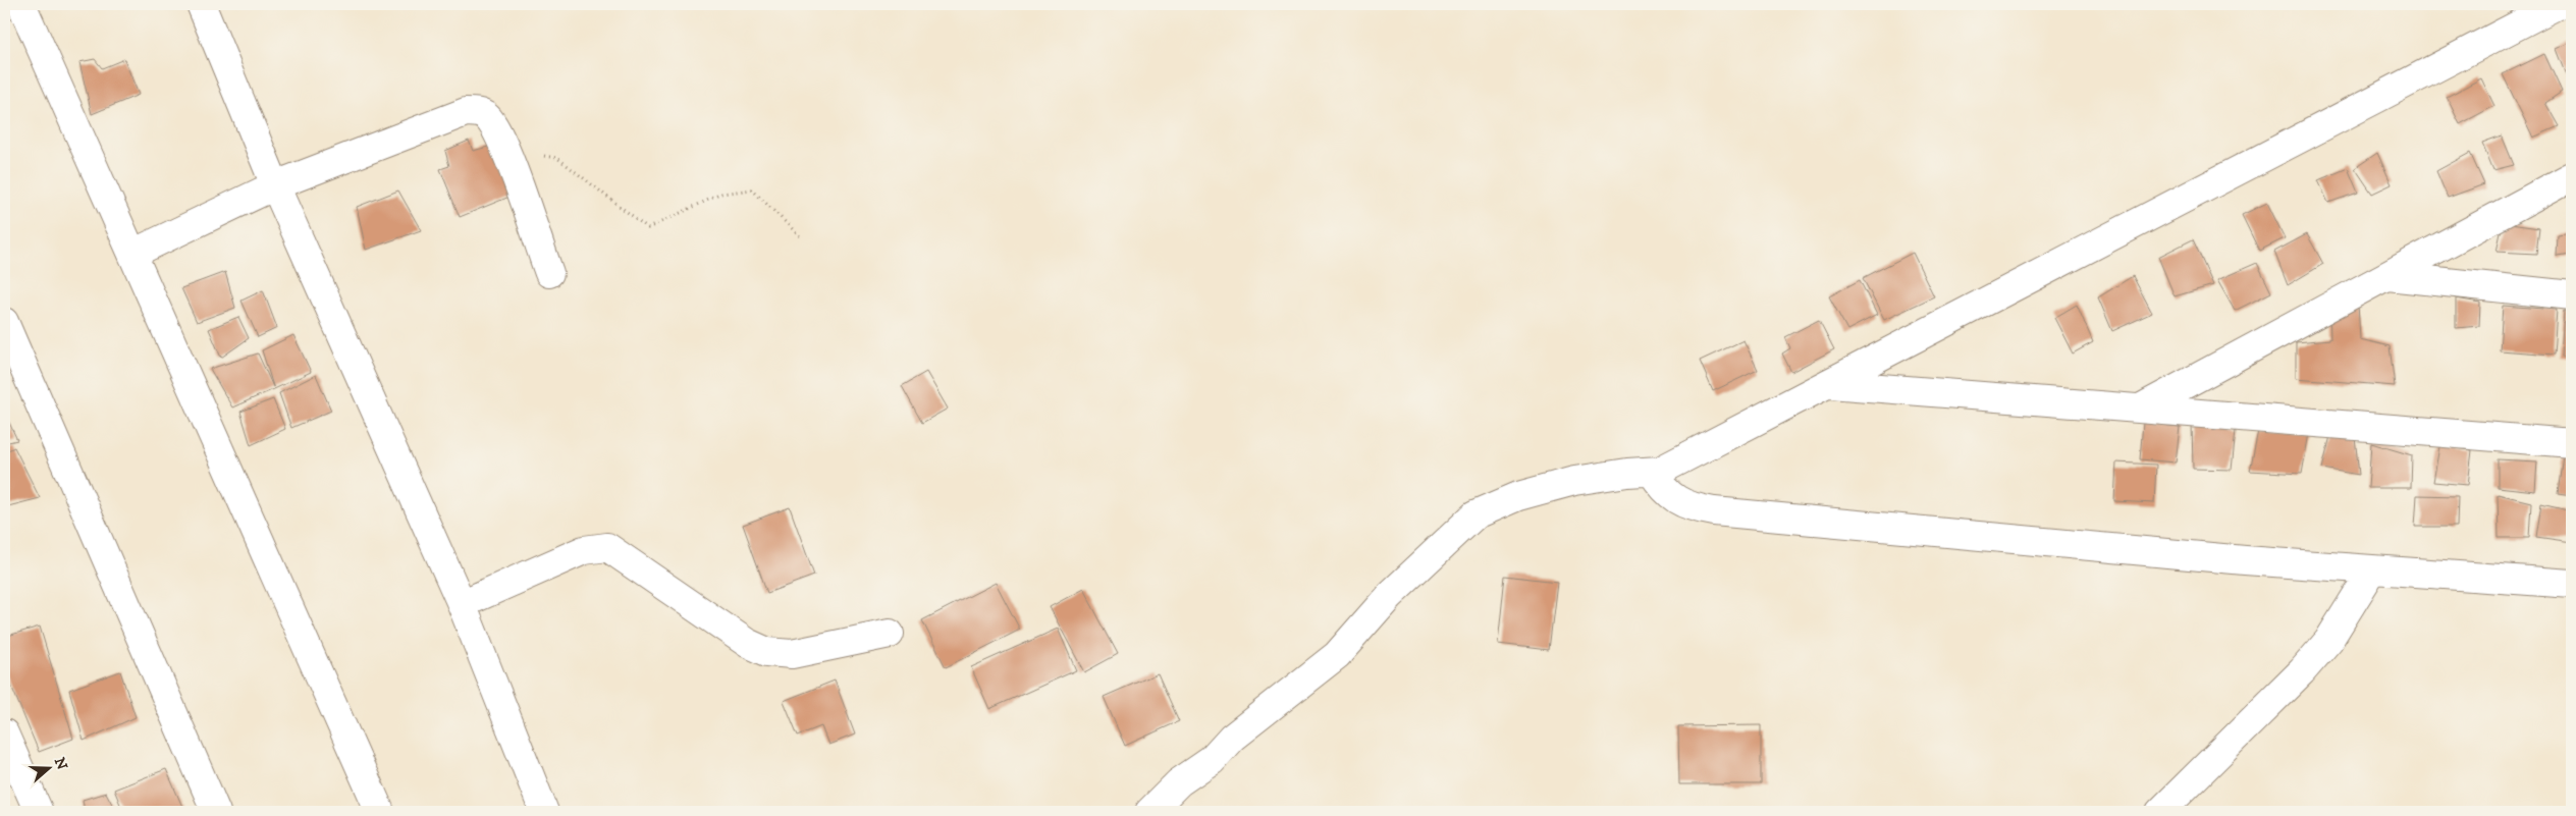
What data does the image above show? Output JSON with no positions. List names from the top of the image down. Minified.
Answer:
{"north":"right"}
